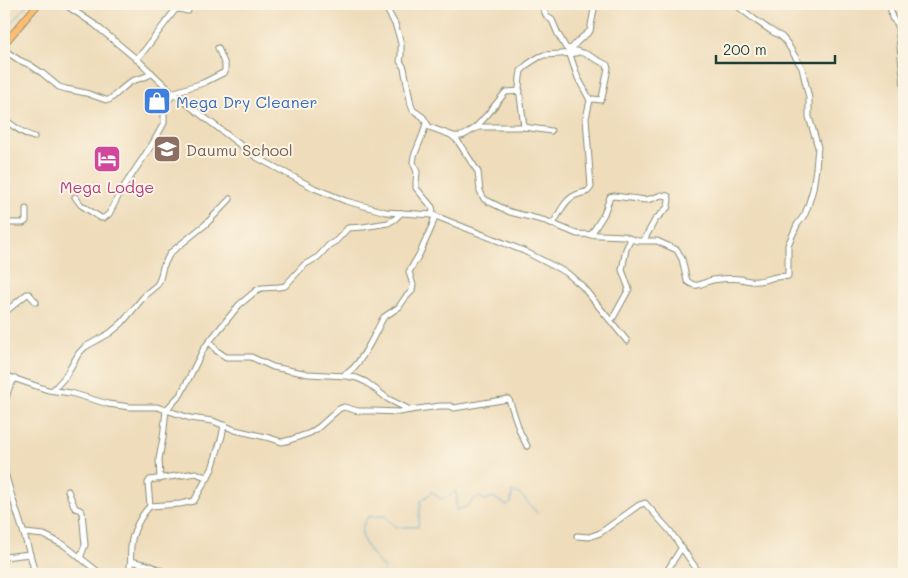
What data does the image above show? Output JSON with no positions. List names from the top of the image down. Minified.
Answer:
{"places":{"shop":["Mega Dry Cleaner"],"school or university":["Daumu School"],"hotel":["Mega Lodge"]},"scale_bar":"200 m"}
